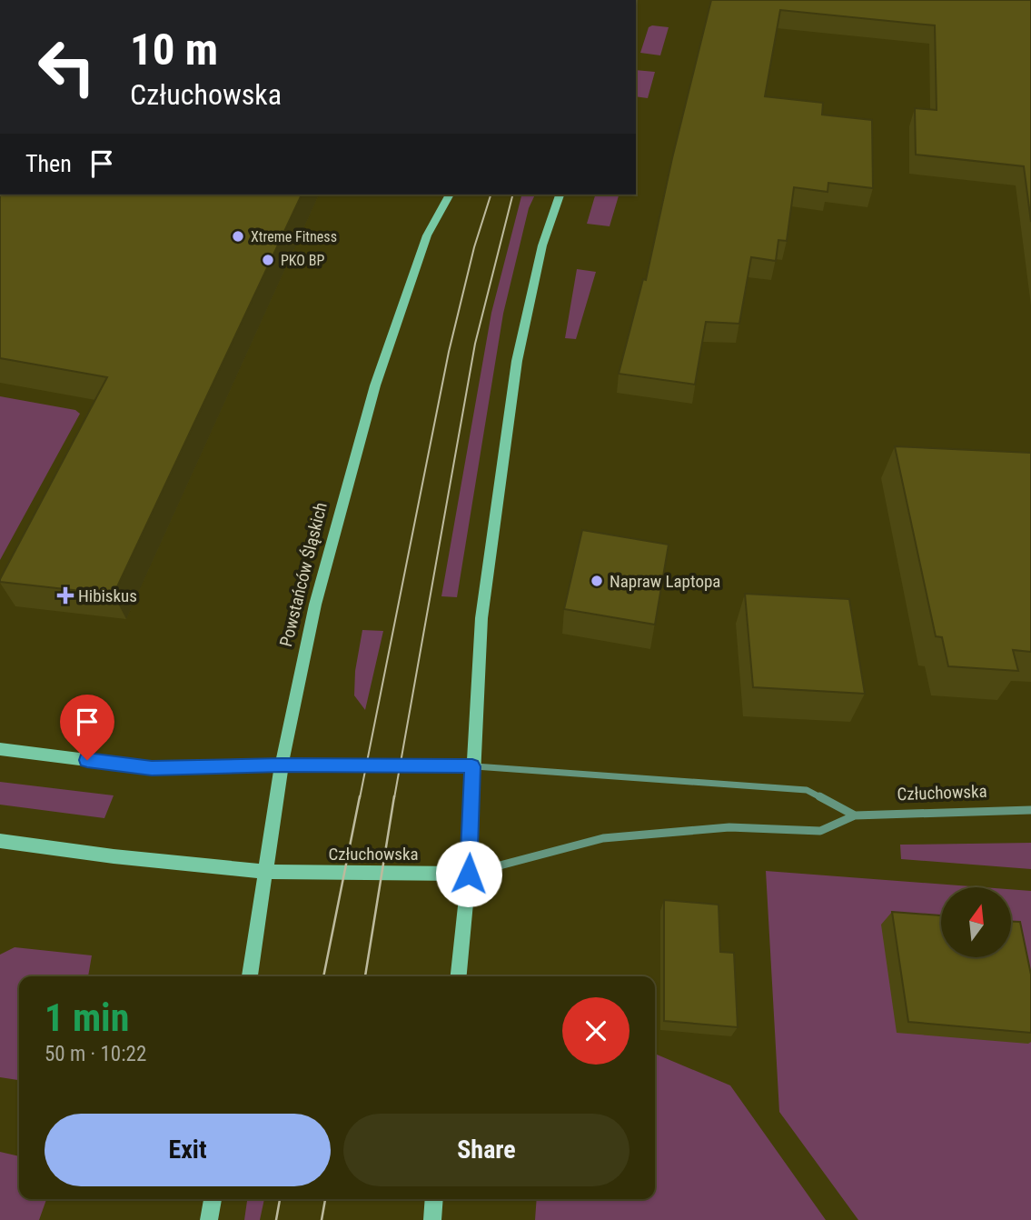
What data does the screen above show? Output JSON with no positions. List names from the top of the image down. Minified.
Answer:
{"streets":{"main road":["Powstańców Śląskich","Człuchowska"]},"crossings":[["Powstańców Śląskich","Człuchowska"]],"places":{"other":["Xtreme Fitness","PKO BP","Napraw Laptopa"],"health":["Hibiskus"]},"north":"top","page":{"turn":["10 m","Człuchowska"],"then":"Then","heading":["1 min","50 m · 10:22"],"buttons":["Exit","Share"]}}
